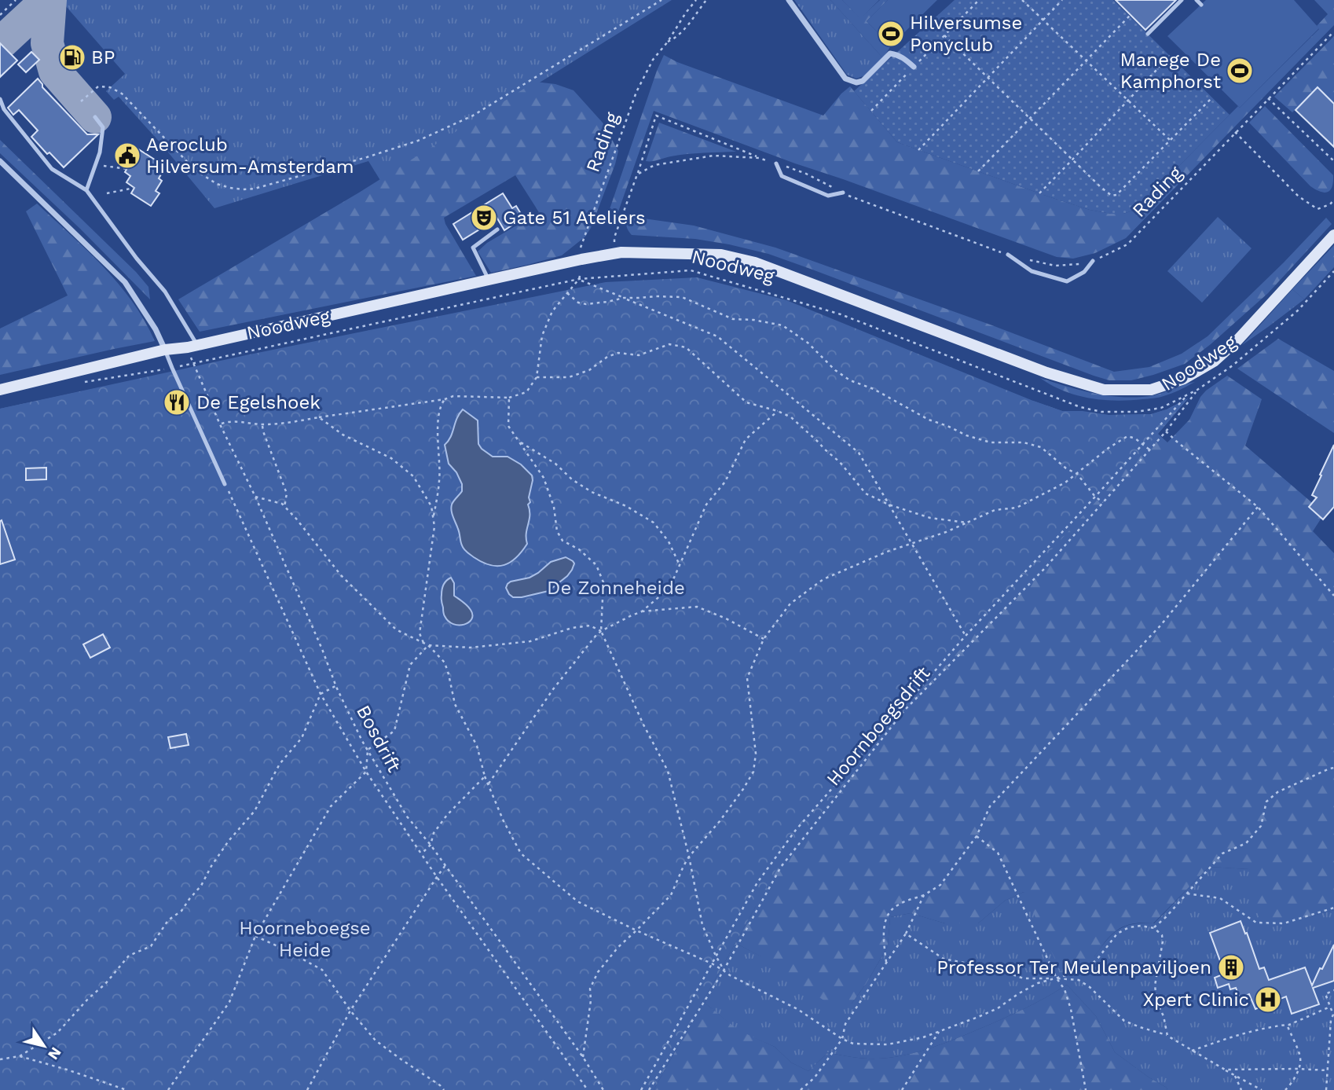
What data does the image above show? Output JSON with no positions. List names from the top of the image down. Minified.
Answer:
{"streets":{"main road":["Noodweg"],"path":["Rading","Hoornboegsdrift","Bosdrift"]},"crossings":[["Rading","Noodweg"],["Noodweg","Hoornboegsdrift"],["Noodweg","Bosdrift"]],"parks":["De Zonneheide","Hoorneboegse Heide"],"places":{"sports":["Hilversumse Ponyclub","Manege De Kamphorst"],"fuel station":["BP"],"public building":["Aeroclub Hilversum-Amsterdam"],"theatre":["Gate 51 Ateliers"],"restaurant":["De Egelshoek"],"building":["Professor Ter Meulenpaviljoen"],"hospital":["Xpert Clinic"]},"north":"bottom right"}
